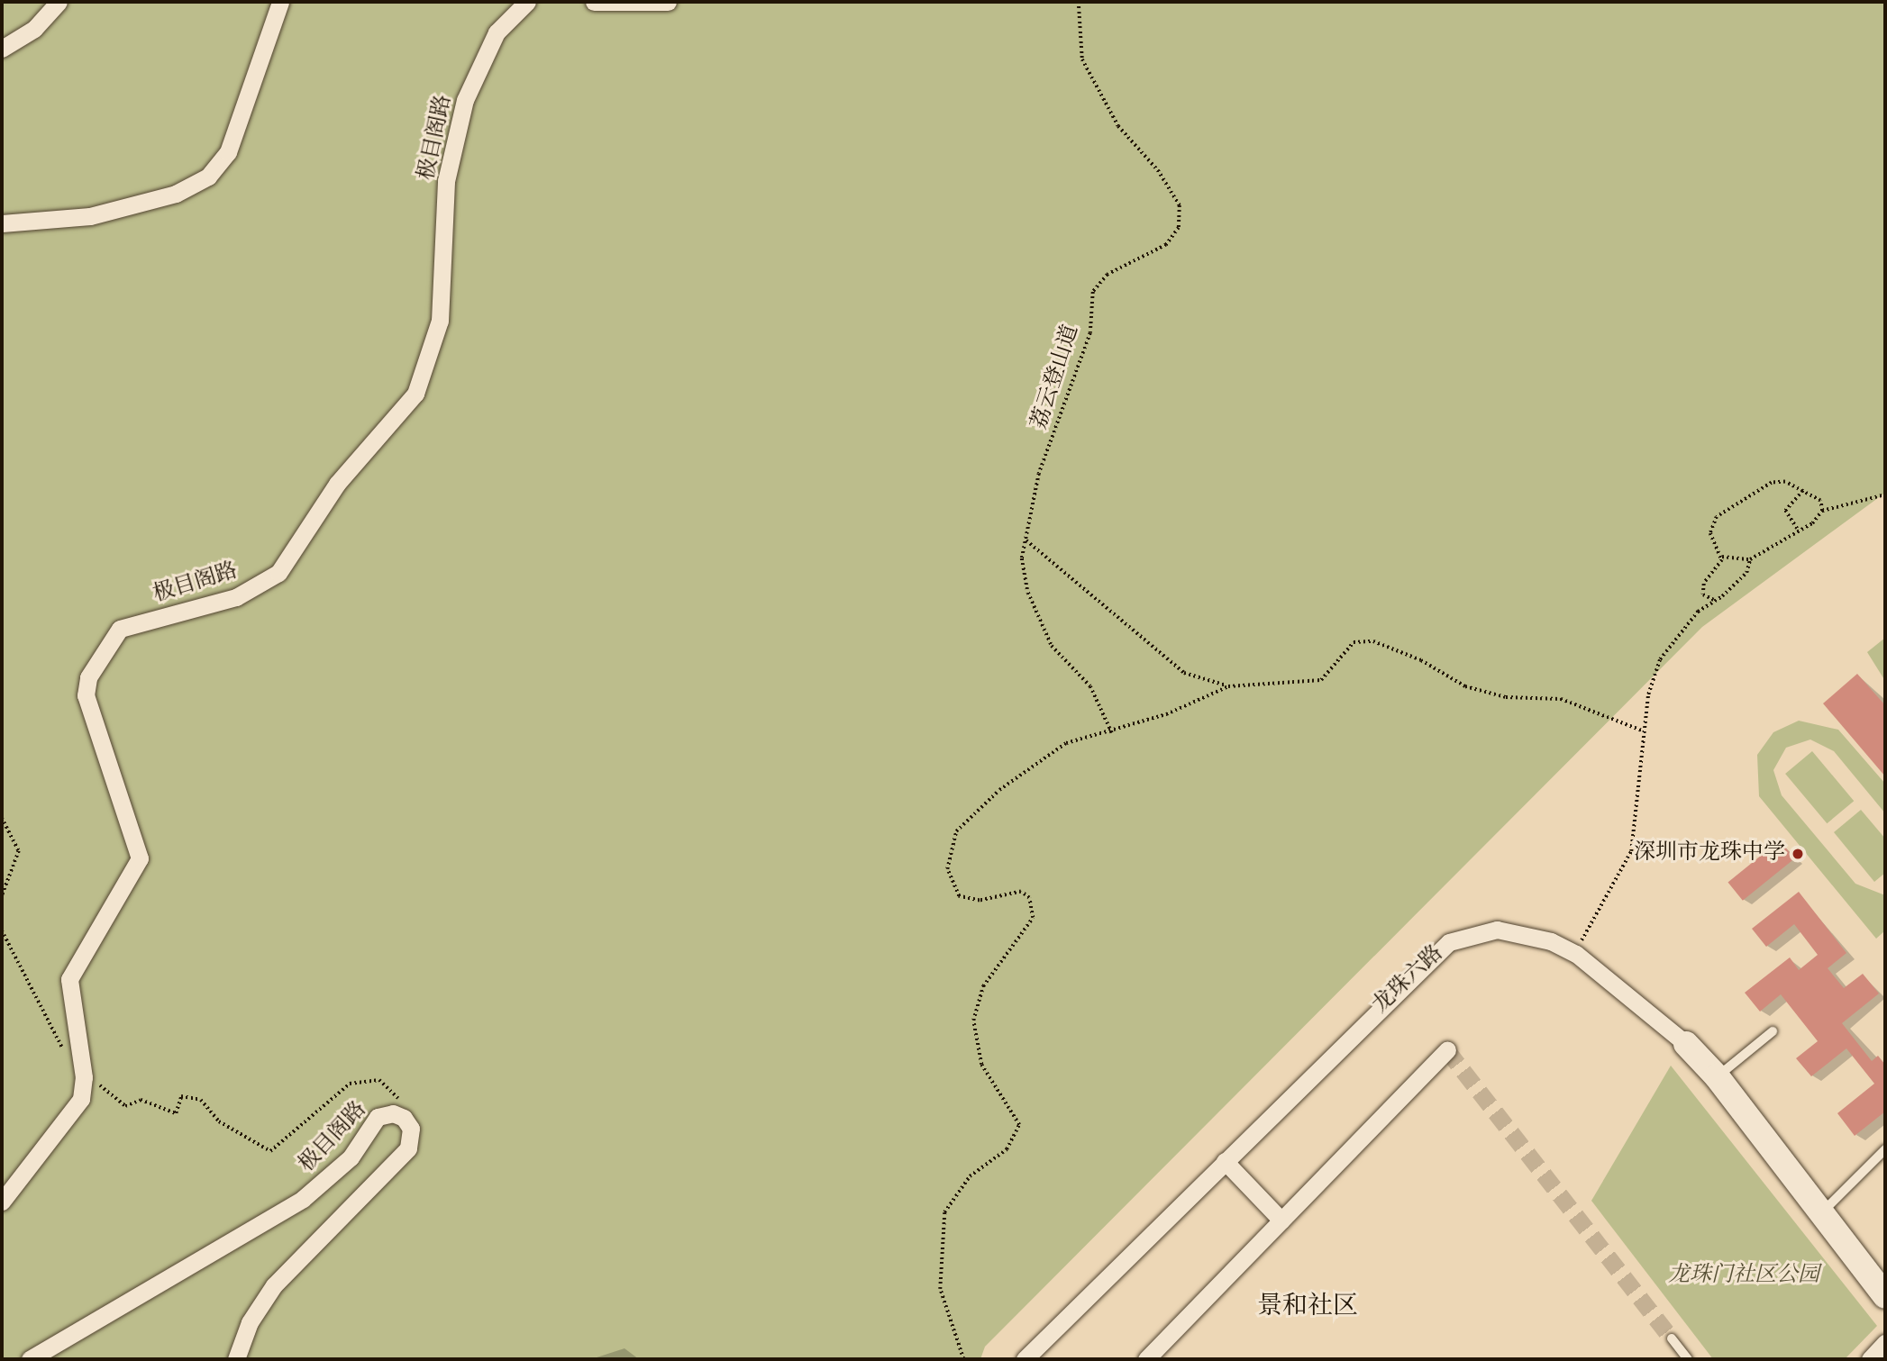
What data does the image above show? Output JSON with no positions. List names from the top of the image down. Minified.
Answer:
{"streets":{"street":["极目阁路","龙珠六路"],"path":["荔云登山道"]},"districts":["景和社区"],"parks":["龙珠门社区公园"],"places":["深圳市龙珠中学"]}
